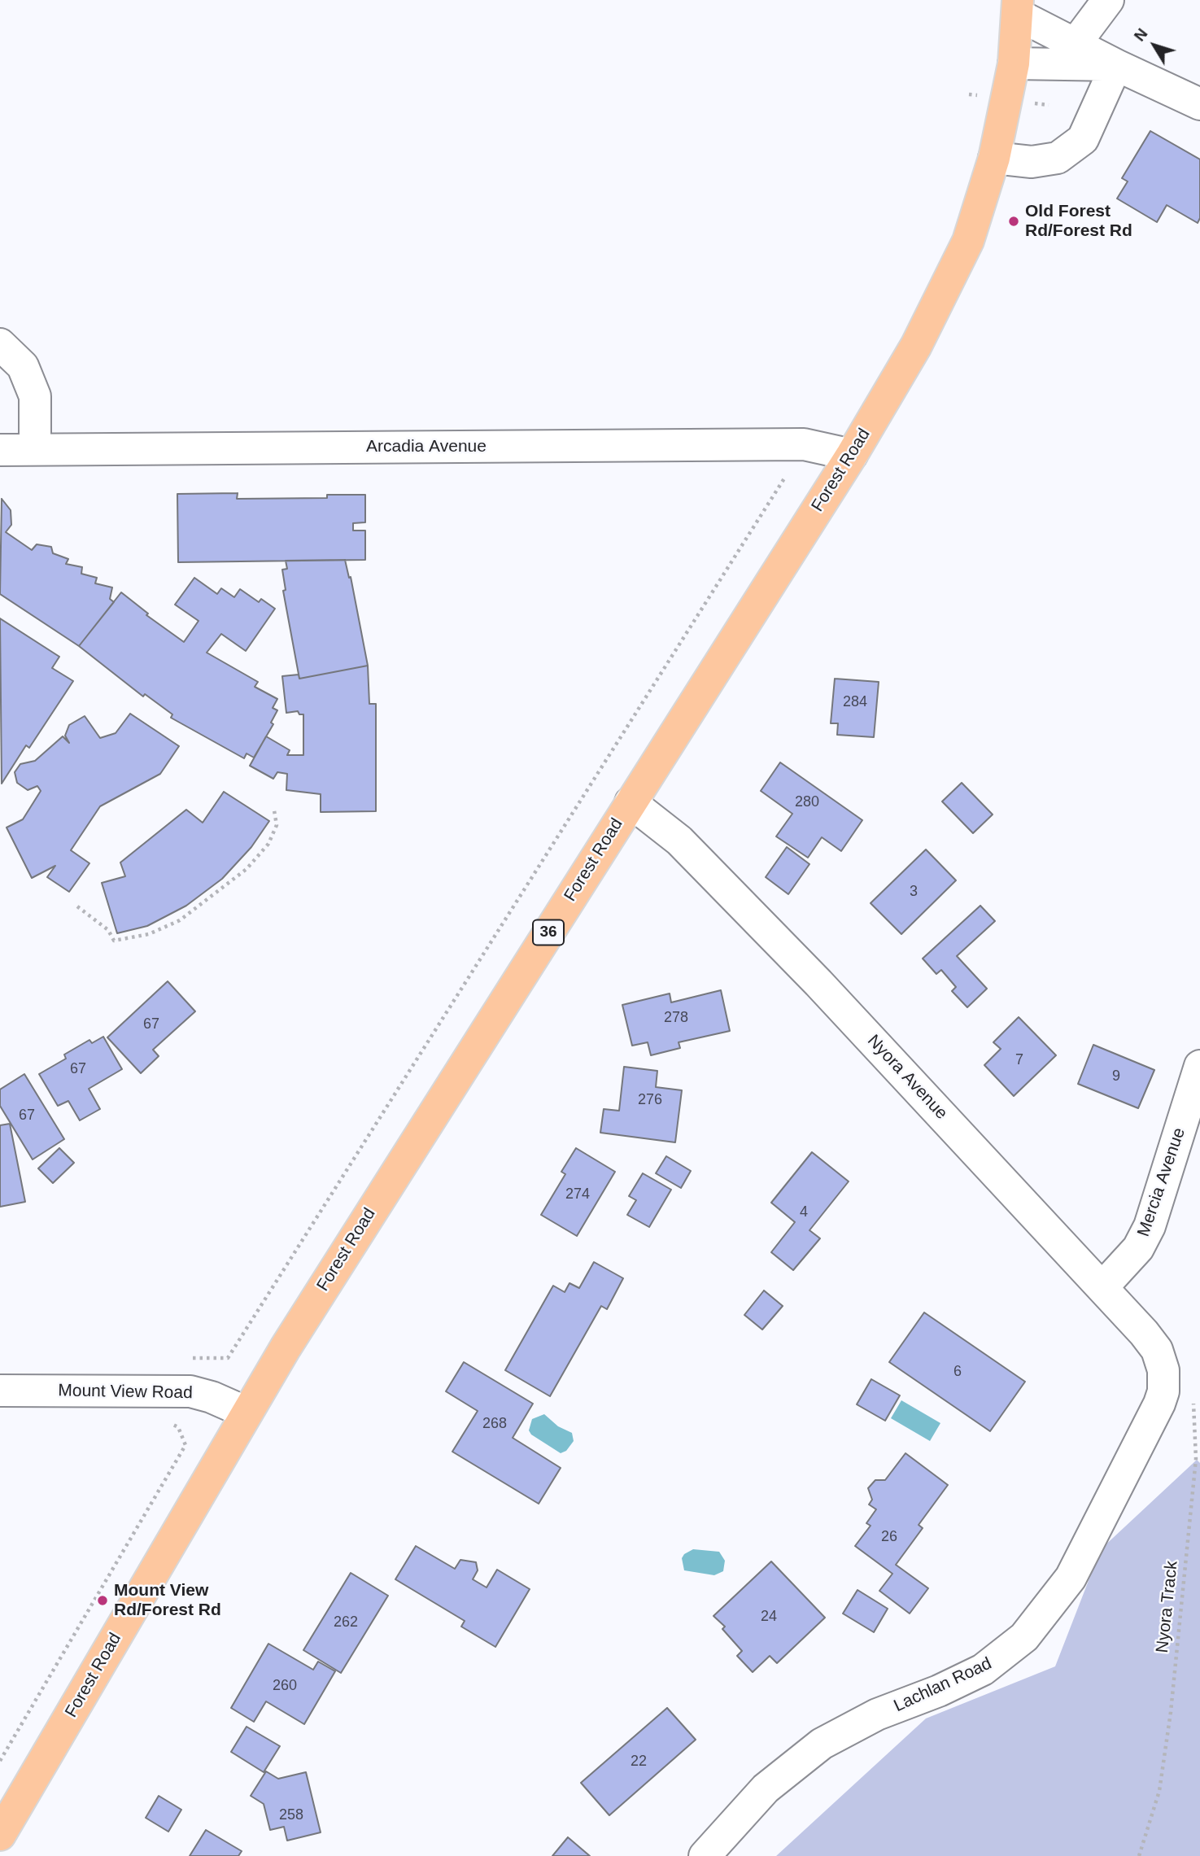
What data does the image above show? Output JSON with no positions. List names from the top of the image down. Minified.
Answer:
{"streets":{"main road":["Forest Road","36"],"street":["Arcadia Avenue","Nyora Avenue","Mercia Avenue","Mount View Road","Lachlan Road"],"path":["Nyora Track"]},"crossings":[["Arcadia Avenue","Forest Road"],["Forest Road","Nyora Avenue"],["Forest Road","Mount View Road"],["Nyora Avenue","Mercia Avenue"],["Nyora Avenue","Nyora Track"],["Nyora Avenue","Lachlan Road"],["Nyora Track","Lachlan Road"]],"places":["Old Forest Rd/Forest Rd","Mount View Rd/Forest Rd"],"house_numbers":["284","280","3","278","67","7","67","9","276","67","274","4","6","268","26","24","262","260","22","258"],"north":"top left"}
